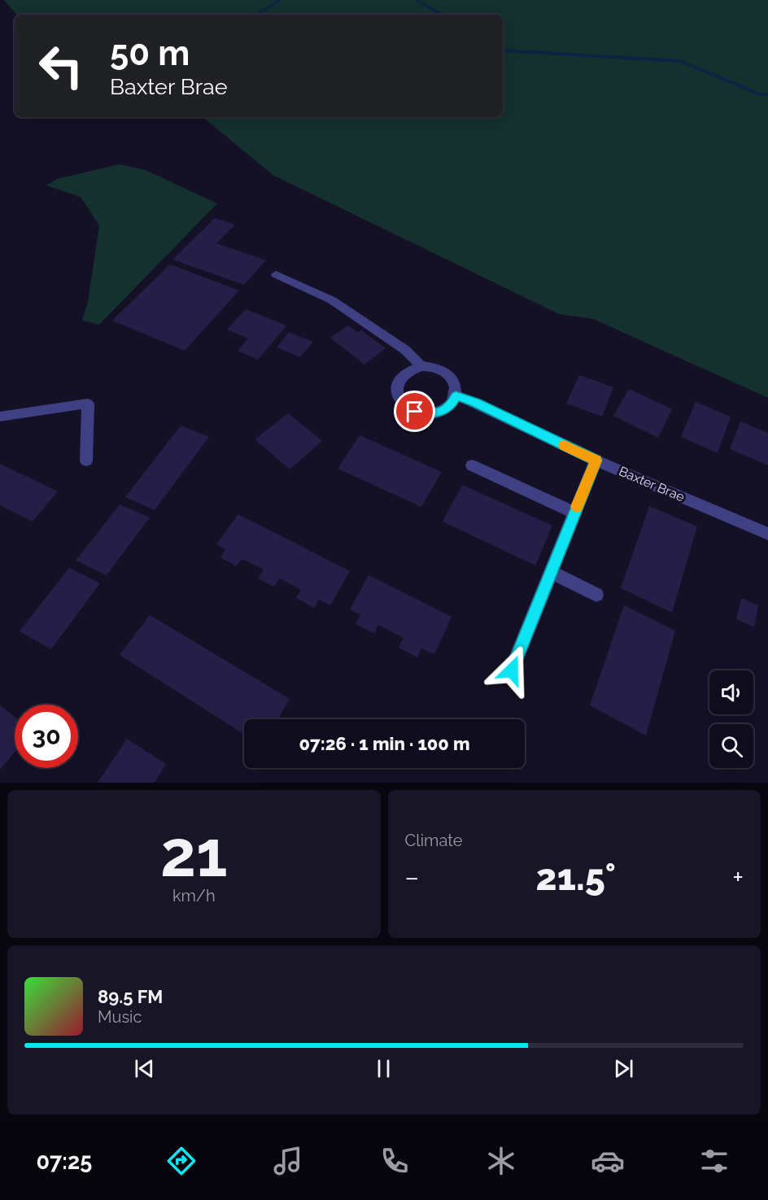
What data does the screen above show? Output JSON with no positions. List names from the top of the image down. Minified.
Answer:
{"streets":{"street":["Baxter Brae"]},"page":{"turn":["50 m","Baxter Brae"],"limit":"30","trip":"07:26 · 1 min · 100 m","tile":[["21","km/h"],"Climate"],"heat":["−","21.5°","+"],"song":["89.5 FM","Music"],"tabs":"07:25"}}
